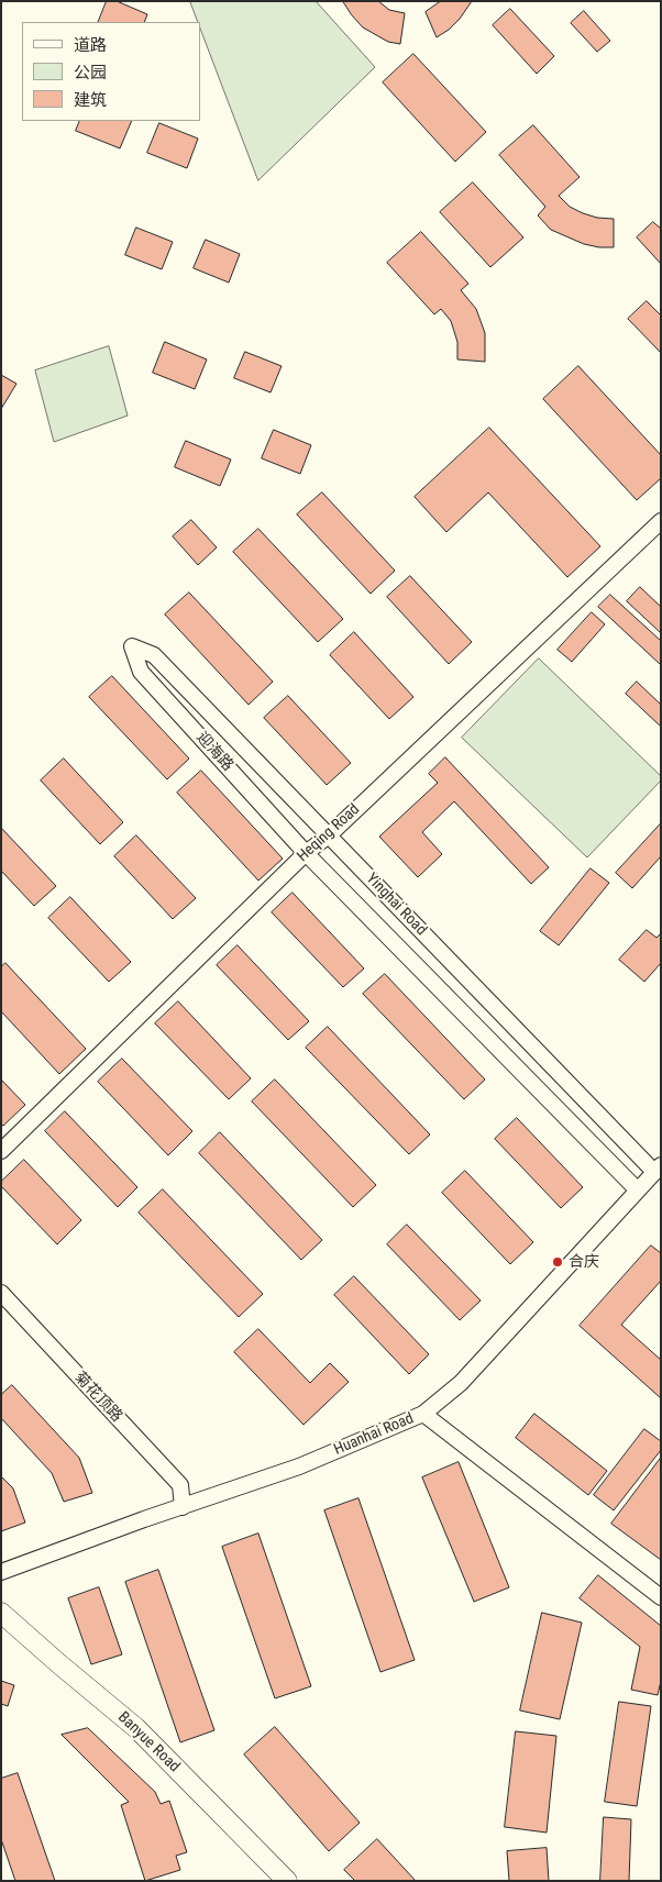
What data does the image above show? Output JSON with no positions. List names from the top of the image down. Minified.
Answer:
{"streets":{"main road":["Banyue Road"],"street":["Heqing Road","Yinghai Road","菊花顶路","Huanhai Road"]},"crossings":[["Heqing Road","Yinghai Road"],["Yinghai Road","Huanhai Road"],["菊花顶路","Huanhai Road"]],"places":["合庆"],"legend":["道路","公园","建筑"]}
